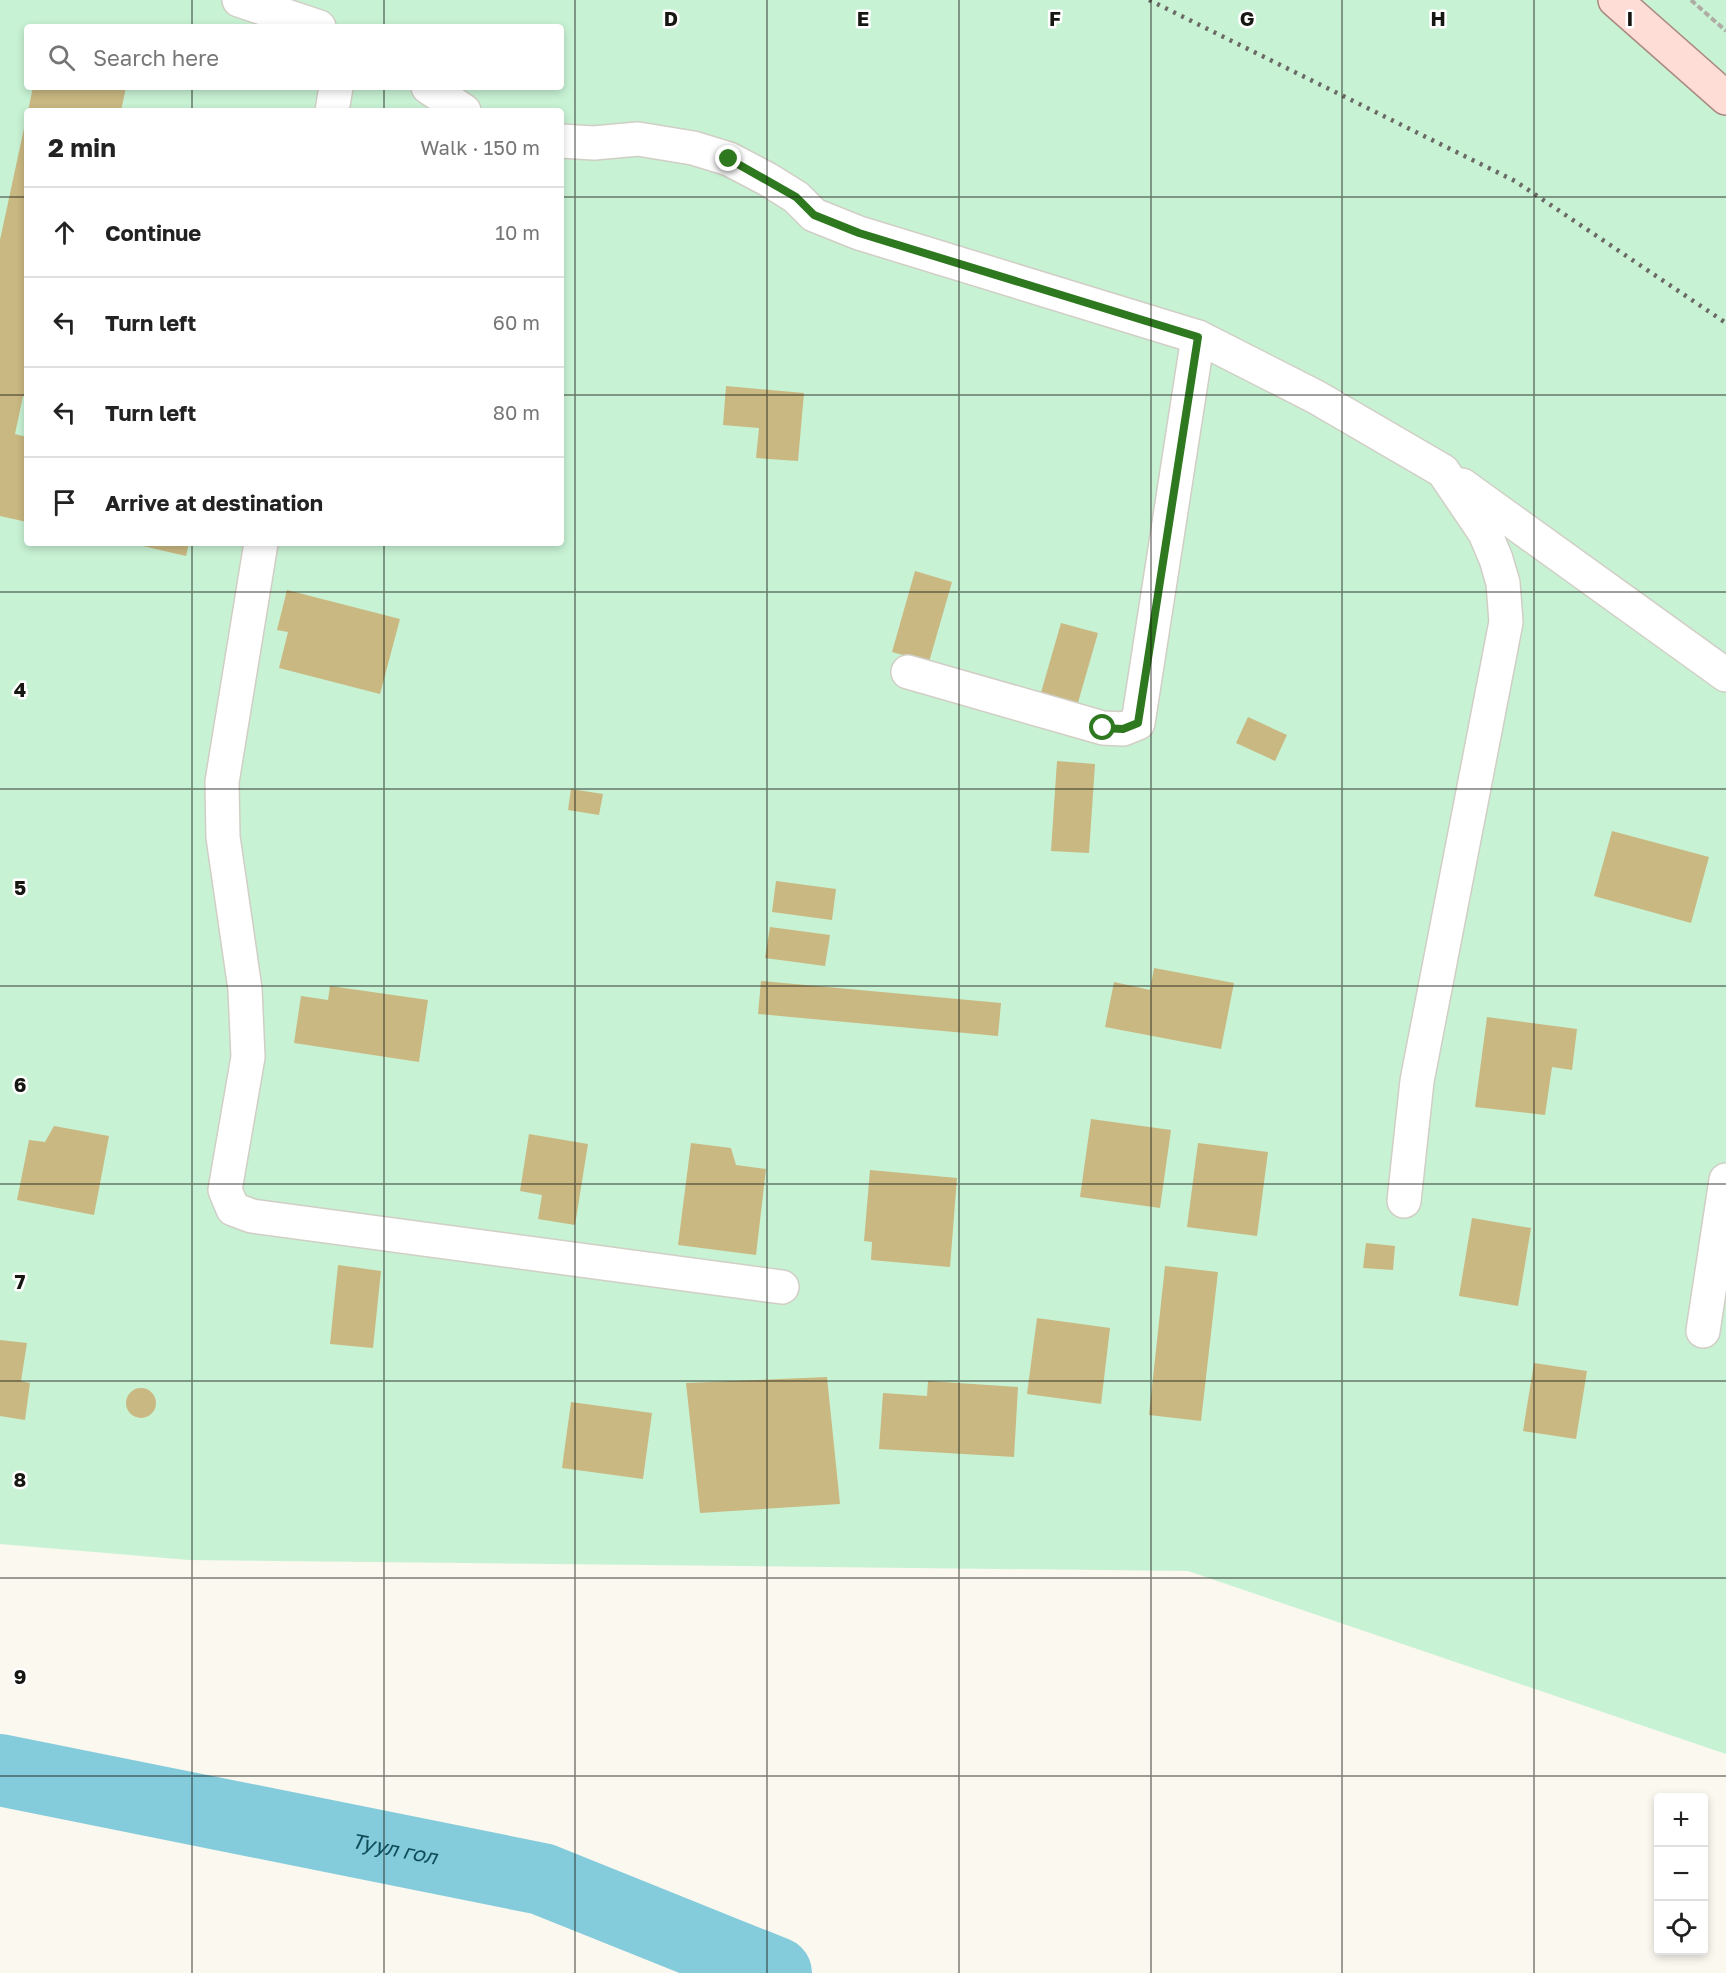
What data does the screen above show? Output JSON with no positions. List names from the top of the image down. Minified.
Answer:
{"water":["Туул гол"],"page":{"search":"Search here","heading":["2 min","Walk · 150 m"],"list":[["Continue","10 m"],["Turn left","60 m"],["Turn left","80 m"],"Arrive at destination"],"map_buttons":["+","−"]},"grid":{"columns":["D","E","F","G","H","I"],"rows":["4","5","6","7","8","9"]}}
